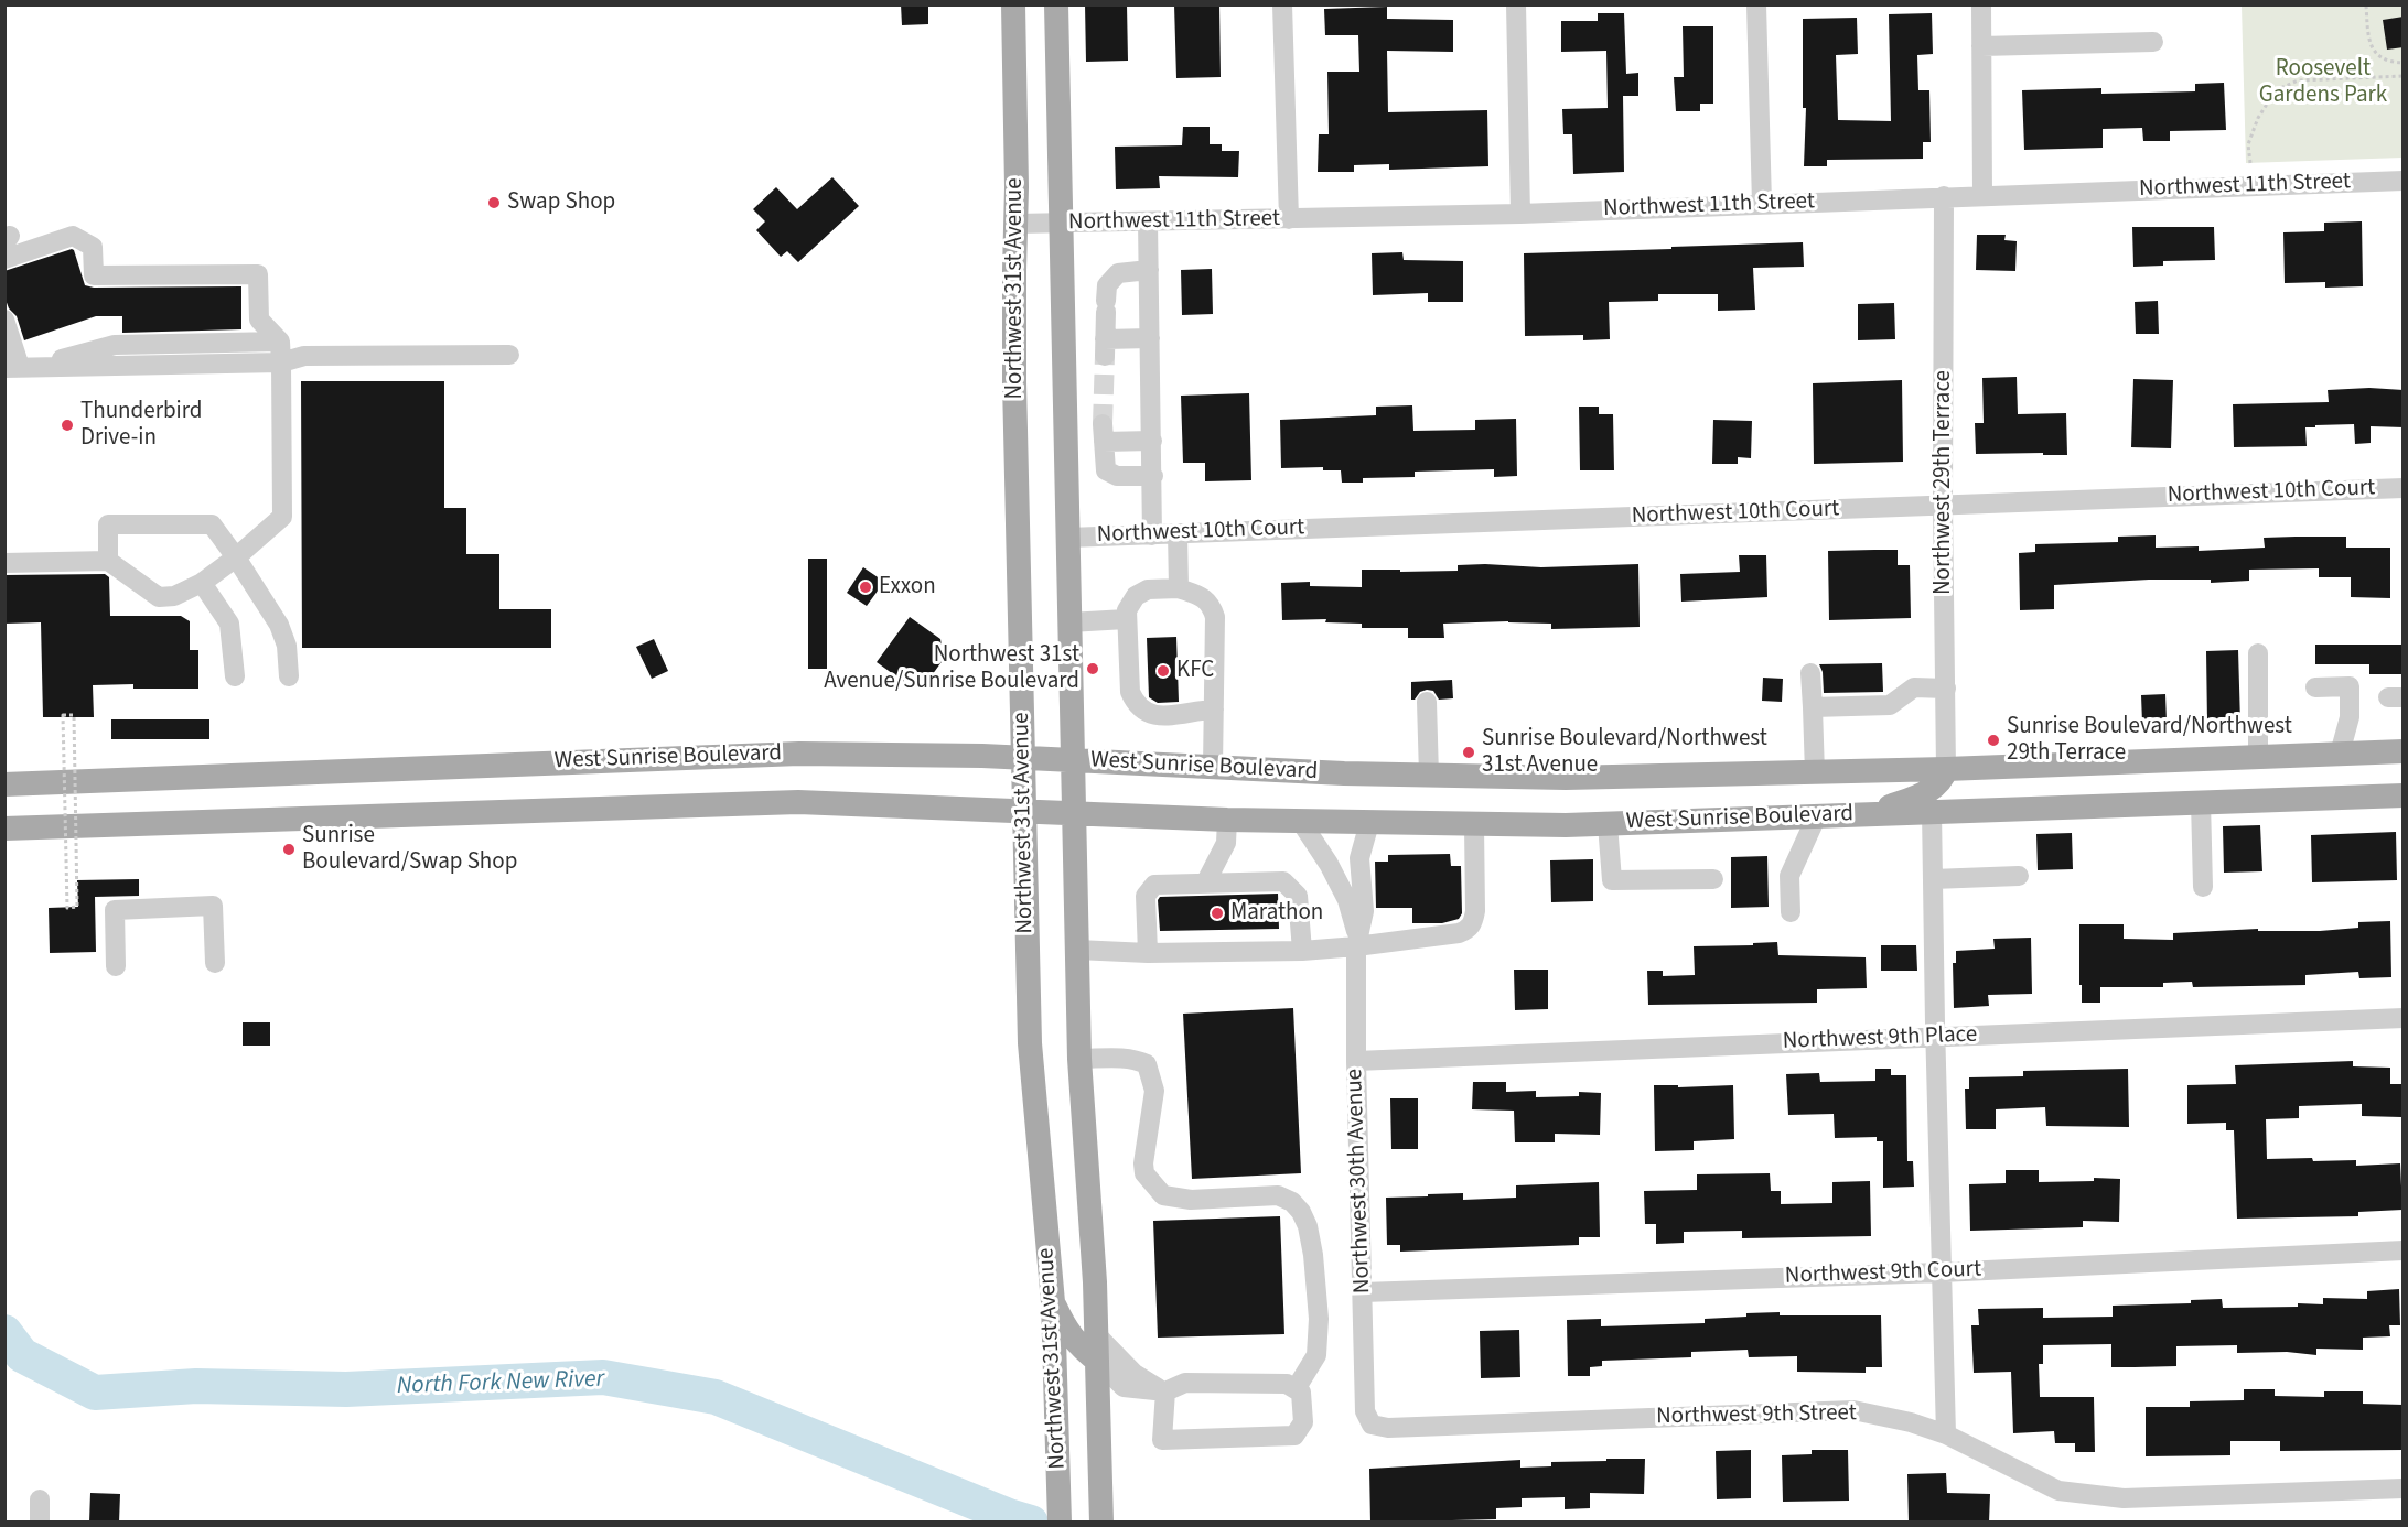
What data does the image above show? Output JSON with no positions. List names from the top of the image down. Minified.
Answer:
{"streets":{"main road":["Northwest 31st Avenue","West Sunrise Boulevard"],"street":["Northwest 11th Street","Northwest 29th Terrace","Northwest 10th Court","Northwest 9th Place","Northwest 30th Avenue","Northwest 9th Court","Northwest 9th Street"]},"crossings":[["Northwest 11th Street","Northwest 31st Avenue"],["Northwest 11th Street","Northwest 29th Terrace"],["Northwest 31st Avenue","Northwest 10th Court"],["Northwest 31st Avenue","West Sunrise Boulevard"],["Northwest 29th Terrace","Northwest 10th Court"],["Northwest 29th Terrace","West Sunrise Boulevard"],["West Sunrise Boulevard","Northwest 30th Avenue"],["Northwest 9th Place","Northwest 30th Avenue"],["Northwest 30th Avenue","Northwest 9th Court"],["Northwest 30th Avenue","Northwest 9th Street"]],"water":["North Fork New River"],"parks":["Roosevelt Gardens Park"],"places":["Swap Shop","Thunderbird Drive-in","Exxon","Northwest 31st Avenue/Sunrise Boulevard","KFC","Sunrise Boulevard/Northwest 29th Terrace","Sunrise Boulevard/Northwest 31st Avenue","Sunrise Boulevard/Swap Shop","Marathon"]}
